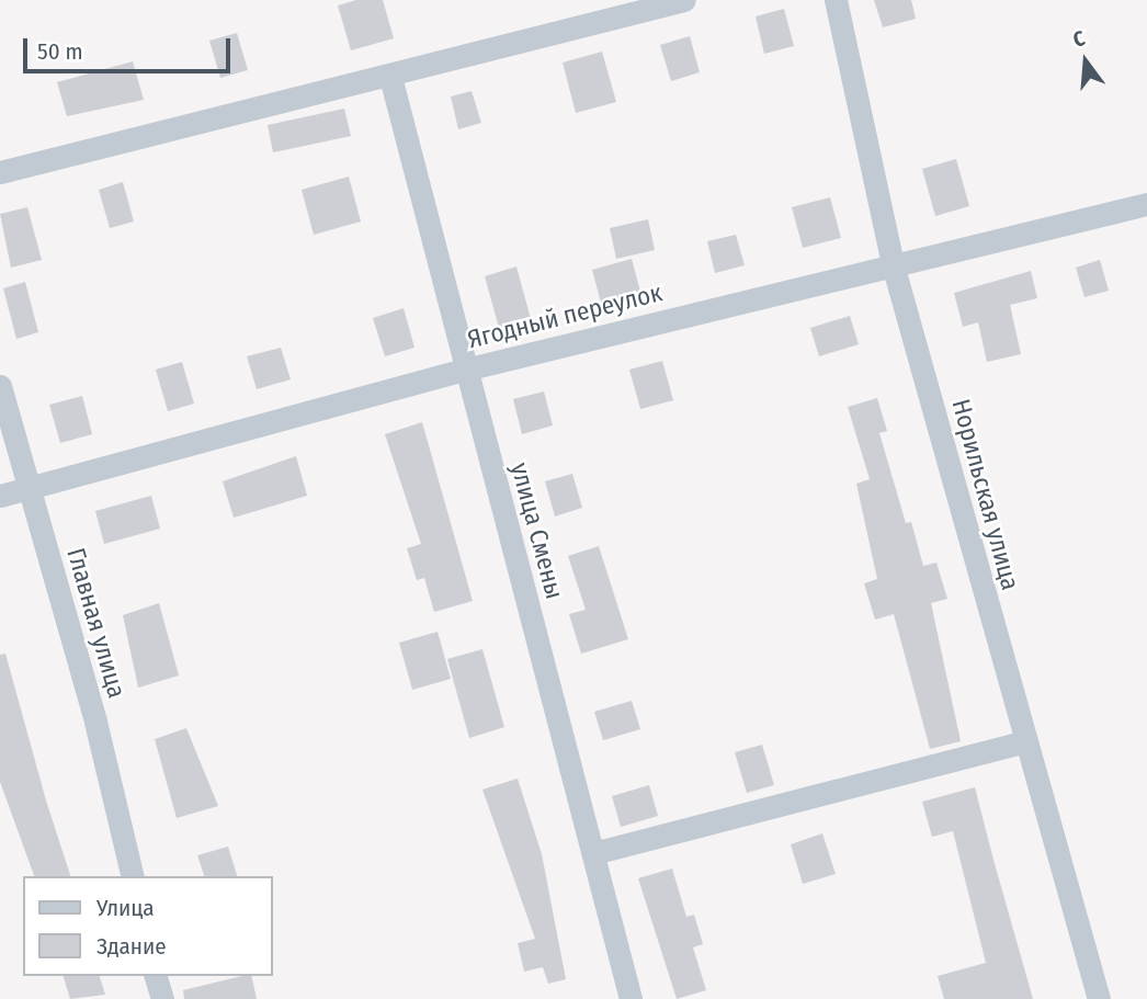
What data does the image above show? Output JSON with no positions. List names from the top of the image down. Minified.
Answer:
{"streets":{"street":["Ягодный переулок","Норильская улица","улица Смены","Главная улица"]},"crossings":[["Ягодный переулок","Норильская улица"],["Ягодный переулок","улица Смены"],["Ягодный переулок","Главная улица"]],"legend":["Улица","Здание"],"scale_bar":"50 m","north":"top"}
